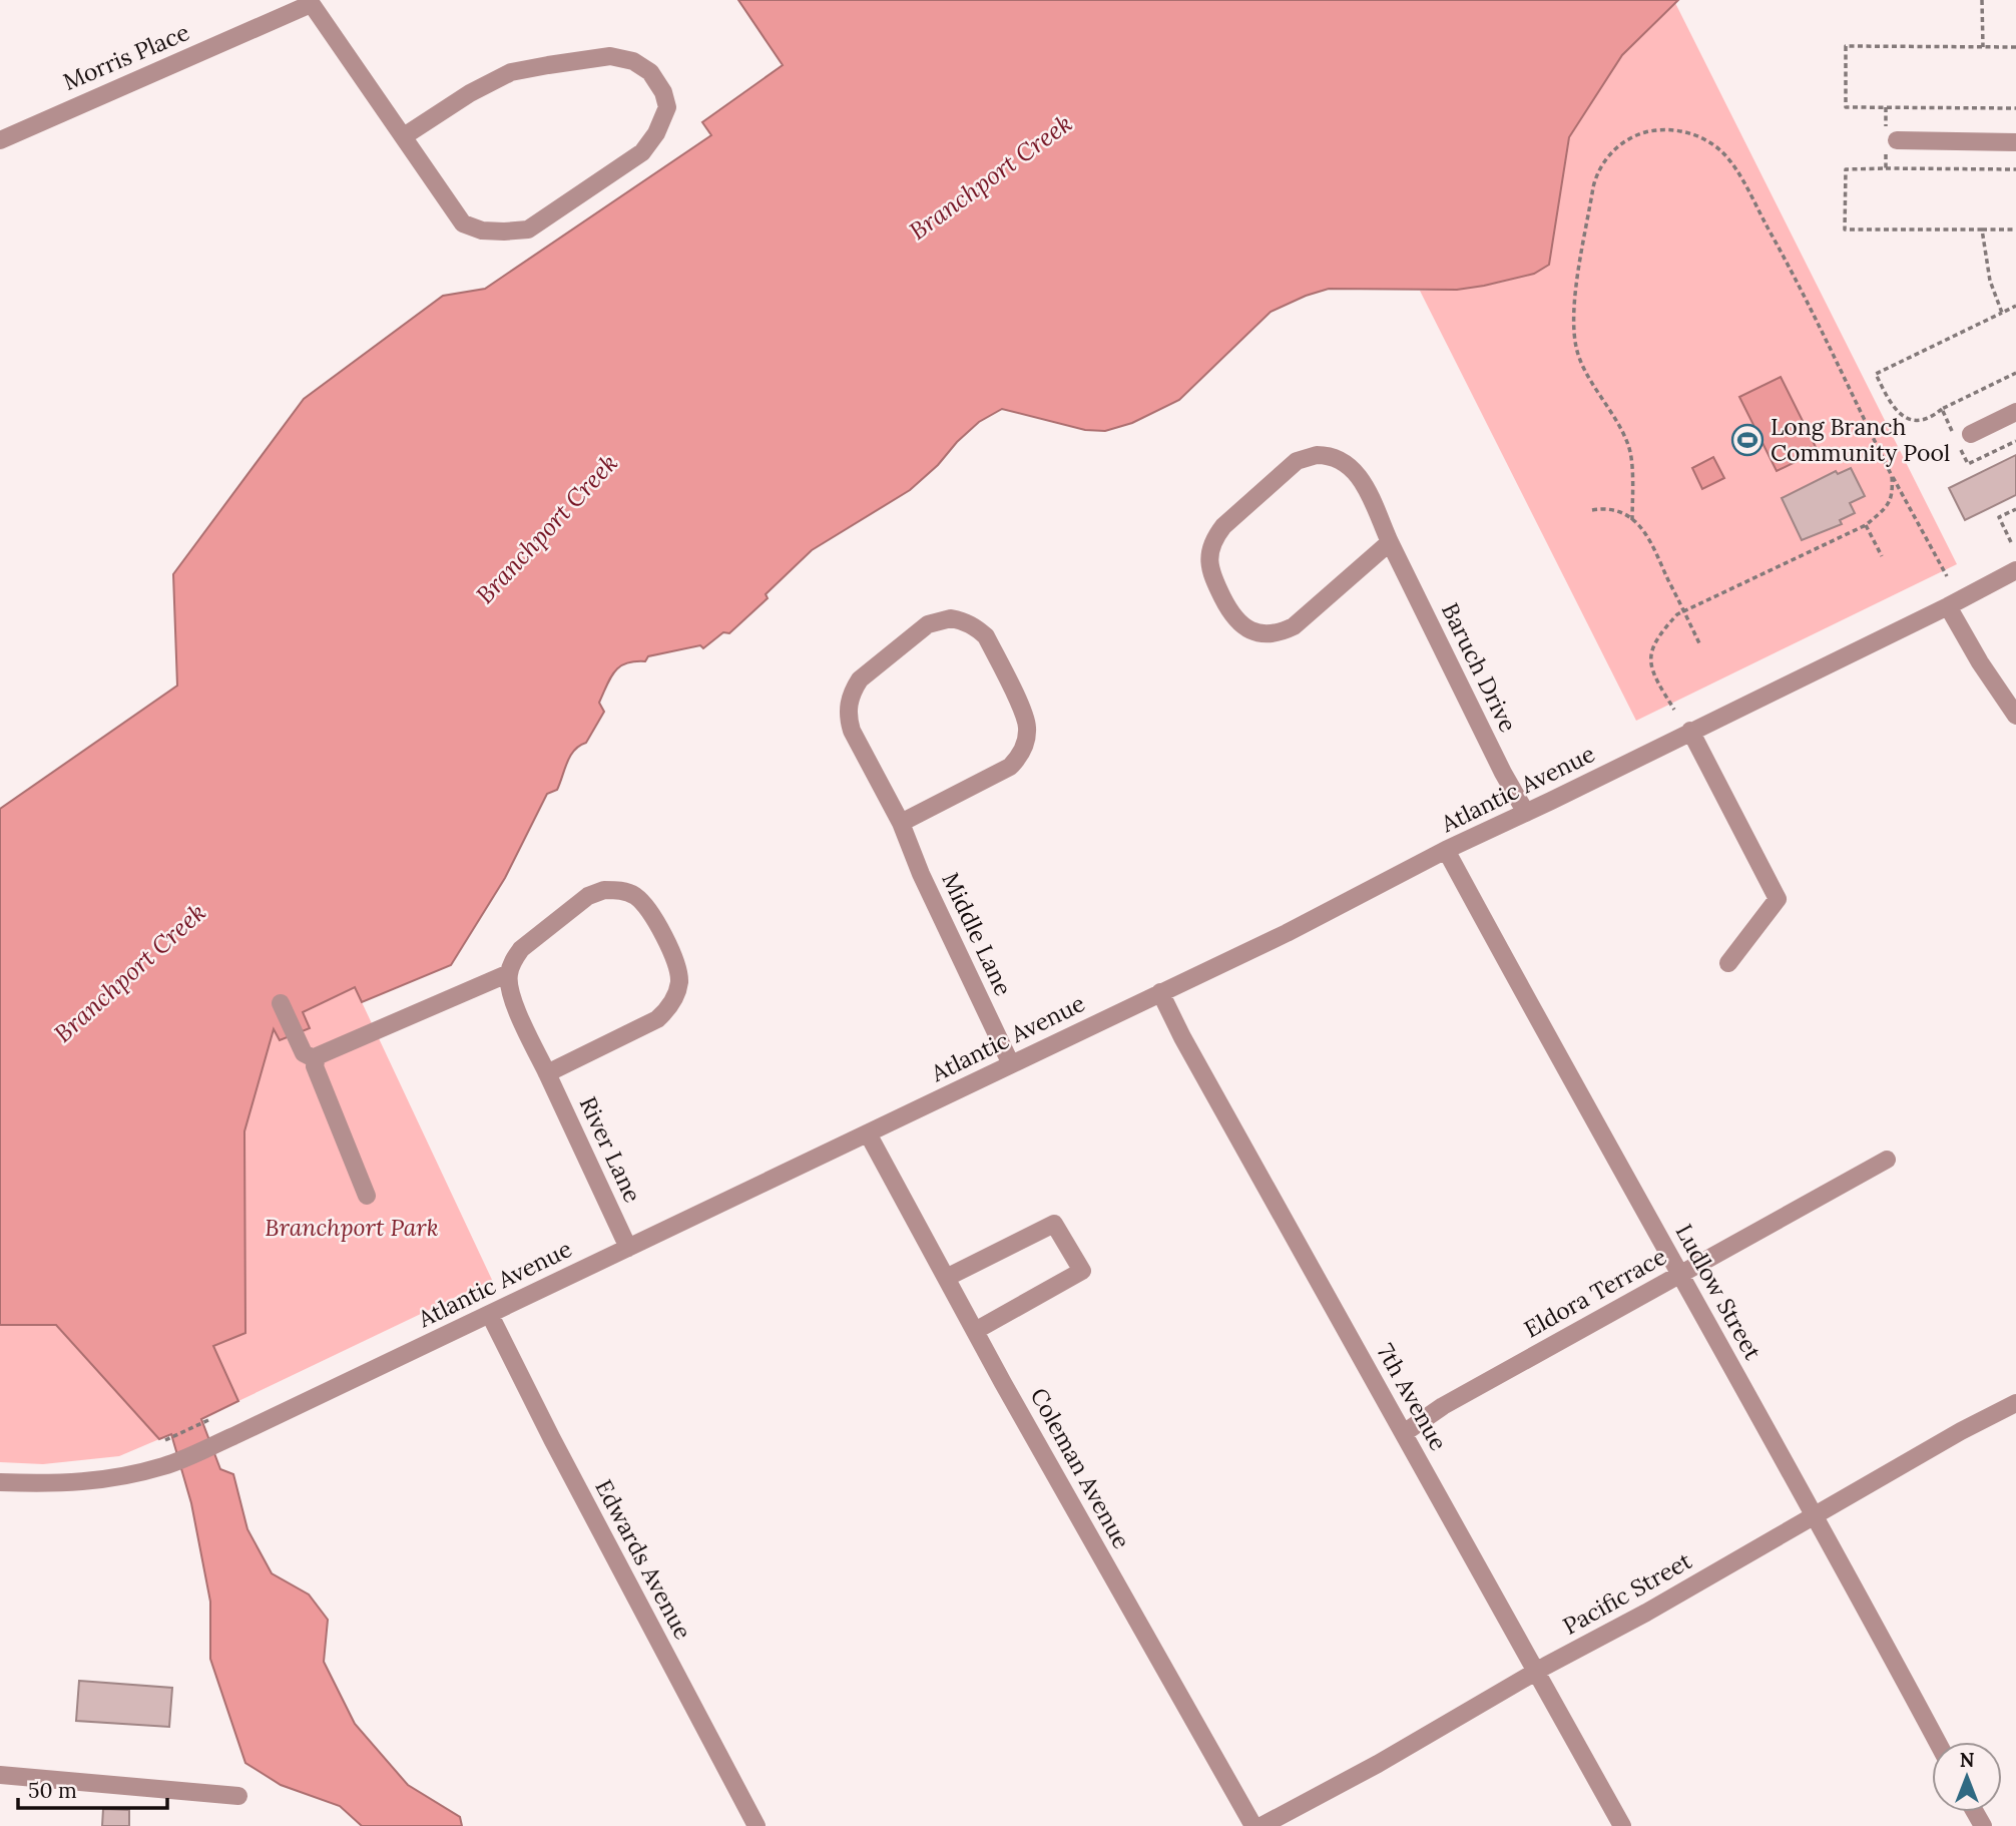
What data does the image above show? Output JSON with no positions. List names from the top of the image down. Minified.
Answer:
{"streets":{"street":["Morris Place","Baruch Drive","Atlantic Avenue","Middle Lane","River Lane","Ludlow Street","Eldora Terrace","7th Avenue","Coleman Avenue","Edwards Avenue","Pacific Street"]},"crossings":[["Baruch Drive","Atlantic Avenue"],["Atlantic Avenue","Middle Lane"],["Atlantic Avenue","River Lane"],["Atlantic Avenue","Ludlow Street"],["Atlantic Avenue","7th Avenue"],["Atlantic Avenue","Coleman Avenue"],["Atlantic Avenue","Edwards Avenue"],["Ludlow Street","Eldora Terrace"],["Ludlow Street","Pacific Street"],["Eldora Terrace","7th Avenue"],["7th Avenue","Pacific Street"]],"water":["Branchport Creek"],"parks":["Branchport Park"],"places":{"sports":["Long Branch Community Pool"]},"scale_bar":"50 m","north":"top"}
